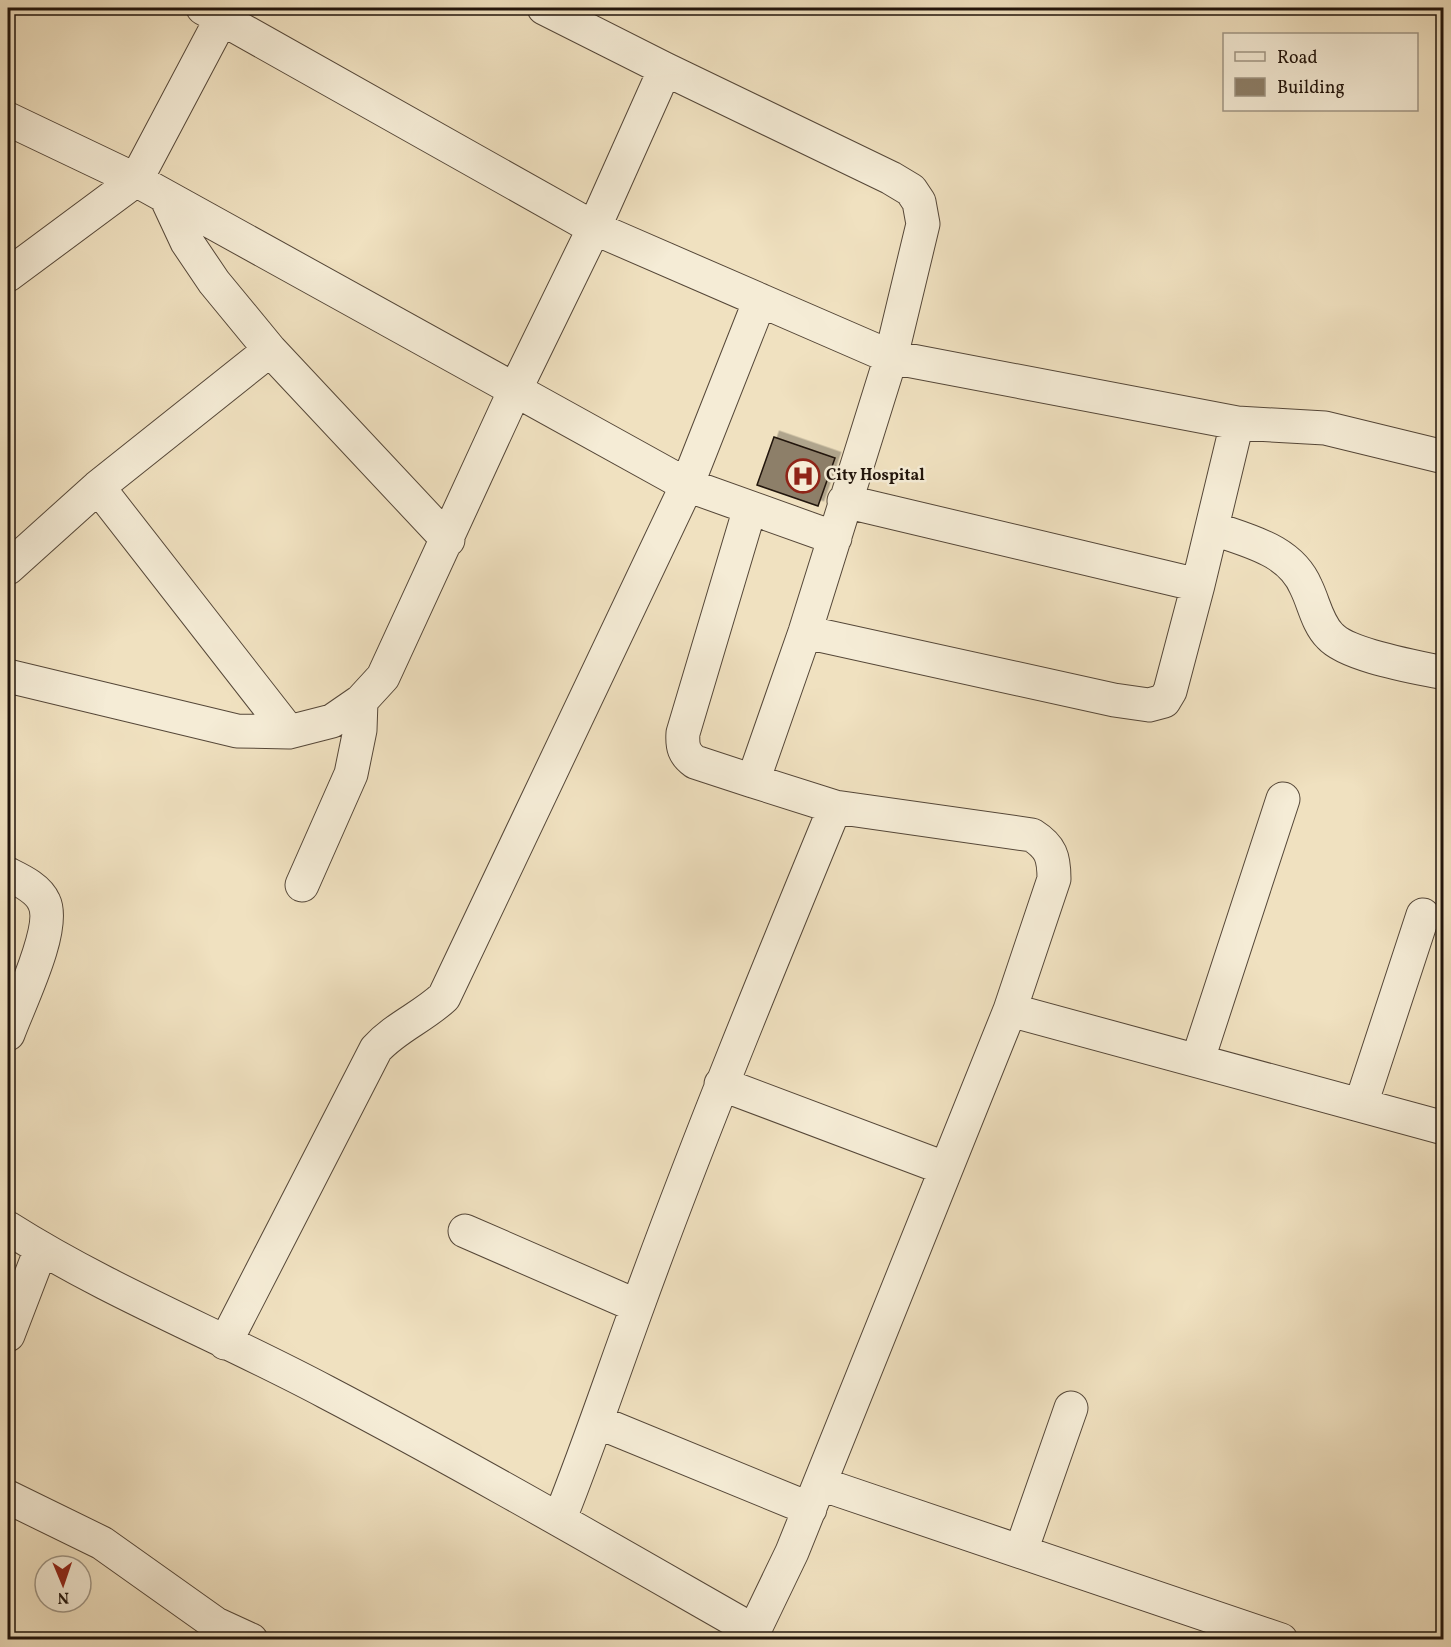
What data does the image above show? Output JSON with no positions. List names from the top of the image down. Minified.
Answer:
{"places":{"hospital":["City Hospital"]},"legend":["Road","Building"],"north":"bottom"}
